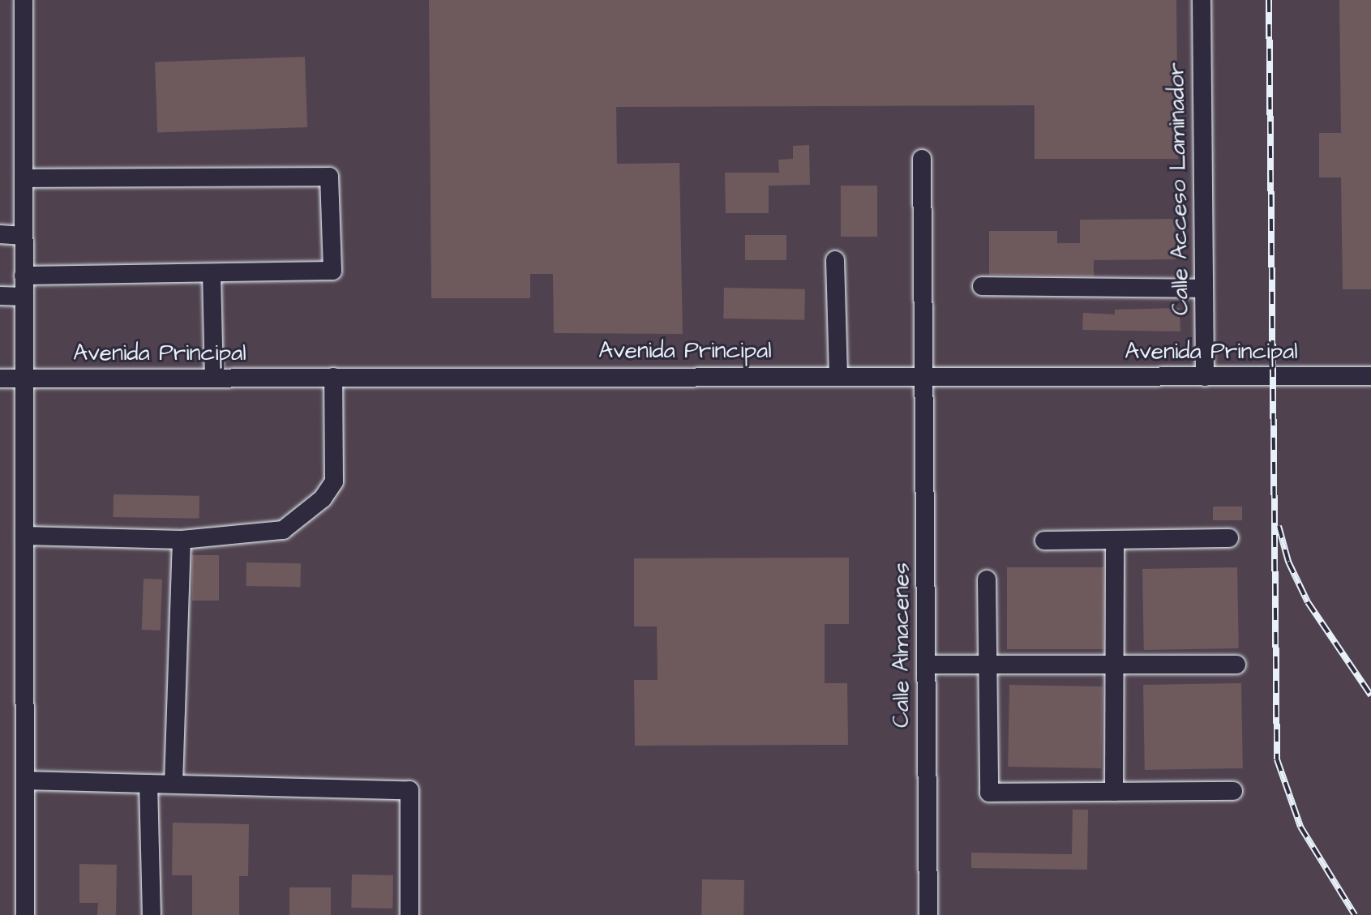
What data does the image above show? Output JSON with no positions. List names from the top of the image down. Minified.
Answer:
{"streets":{"street":["Calle Acceso Laminador","Avenida Principal","Calle Almacenes"]},"crossings":[["Calle Acceso Laminador","Avenida Principal"],["Avenida Principal","Calle Almacenes"]]}
